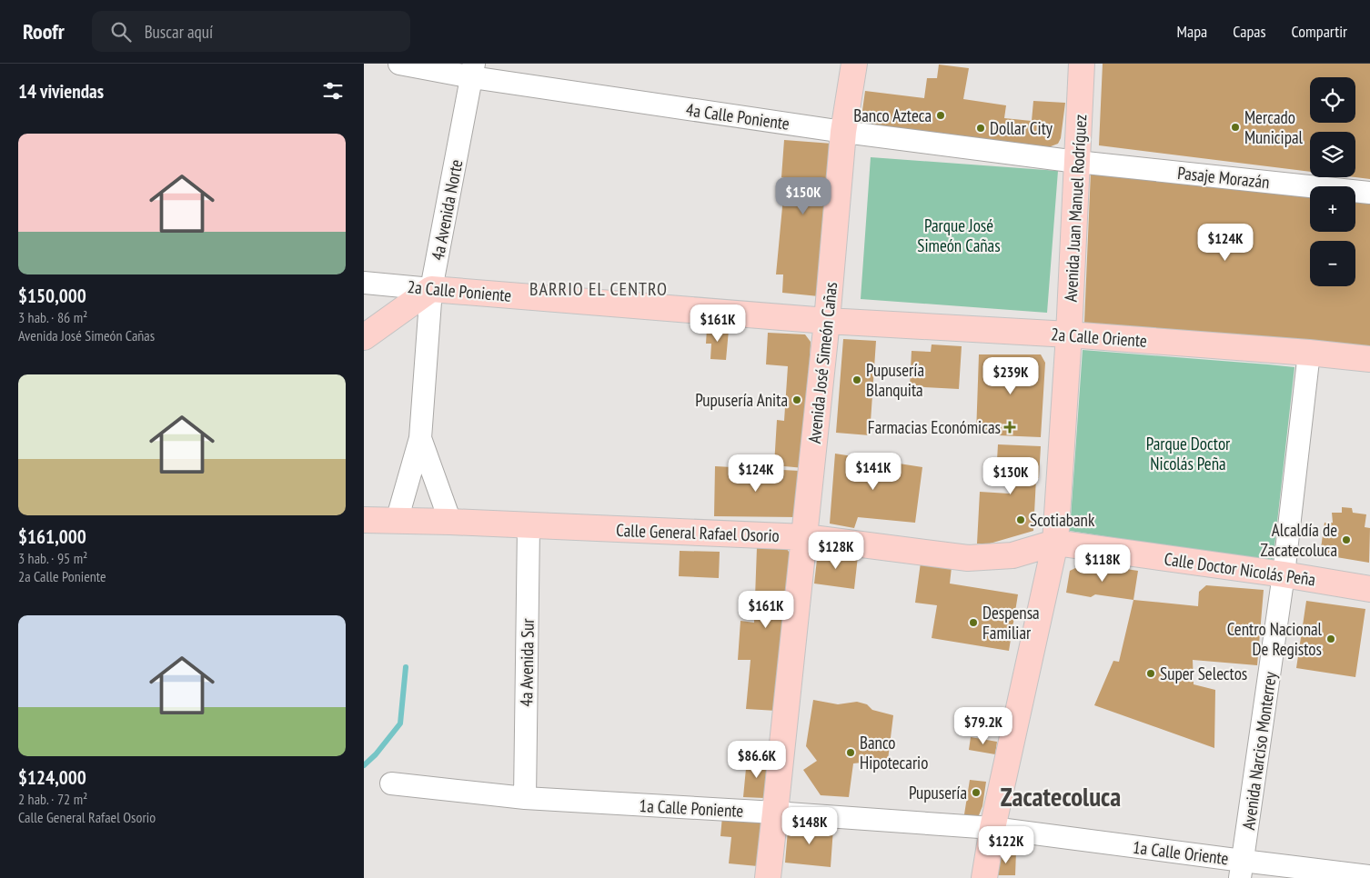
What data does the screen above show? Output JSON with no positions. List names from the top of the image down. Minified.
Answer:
{"streets":{"main road":["Avenida Juan Manuel Rodríguez","2a Calle Poniente","2a Calle Oriente","Avenida José Simeón Cañas","Calle General Rafael Osorio","Calle Doctor Nicolás Peña"],"street":["4a Calle Poniente","Pasaje Morazán","4a Avenida Norte","4a Avenida Sur","Avenida Narciso Monterrey","1a Calle Poniente","1a Calle Oriente"]},"crossings":[["4a Calle Poniente","Pasaje Morazán"],["4a Calle Poniente","Avenida Juan Manuel Rodríguez"],["4a Calle Poniente","4a Avenida Norte"],["4a Calle Poniente","Avenida José Simeón Cañas"],["Pasaje Morazán","Avenida Juan Manuel Rodríguez"],["Avenida Juan Manuel Rodríguez","2a Calle Oriente"],["Avenida Juan Manuel Rodríguez","Calle General Rafael Osorio"],["Avenida Juan Manuel Rodríguez","Calle Doctor Nicolás Peña"],["Avenida Juan Manuel Rodríguez","1a Calle Poniente"],["Avenida Juan Manuel Rodríguez","1a Calle Oriente"],["4a Avenida Norte","2a Calle Poniente"],["4a Avenida Norte","Calle General Rafael Osorio"],["2a Calle Poniente","2a Calle Oriente"],["2a Calle Poniente","Avenida José Simeón Cañas"],["2a Calle Oriente","Avenida José Simeón Cañas"],["2a Calle Oriente","Avenida Narciso Monterrey"],["Avenida José Simeón Cañas","Calle General Rafael Osorio"],["Avenida José Simeón Cañas","1a Calle Poniente"],["Calle General Rafael Osorio","Calle Doctor Nicolás Peña"],["Calle General Rafael Osorio","4a Avenida Sur"],["Calle Doctor Nicolás Peña","Avenida Narciso Monterrey"],["4a Avenida Sur","1a Calle Poniente"],["Avenida Narciso Monterrey","1a Calle Oriente"],["1a Calle Poniente","1a Calle Oriente"]],"districts":["BARRIO EL CENTRO","Zacatecoluca"],"parks":["Parque José Simeón Cañas","Parque Doctor Nicolás Peña"],"places":{"other":["Banco Azteca","Mercado Municipal","Dollar City","Pupusería Blanquita","Pupusería Anita","Scotiabank","Alcaldía de Zacatecoluca","Despensa Familiar","Centro Nacional De Registos","Super Selectos","Banco Hipotecario","Pupusería"],"health":["Farmacias Económicas"]},"page":{"header":"Roofr","search":"Buscar aquí","nav":["Mapa","Capas","Compartir"],"heading":"14 viviendas","map_buttons":["+","−"],"list":[{"name":"$150,000","note":"3 hab. · 86 m² · Avenida José Simeón Cañas"},{"name":"$161,000","note":"3 hab. · 95 m² · 2a Calle Poniente"},{"name":"$124,000","note":"2 hab. · 72 m² · Calle General Rafael Osorio"}],"price":["$150K","$124K","$161K","$239K","$141K","$124K","$130K","$128K","$118K","$161K","$79.2K","$86.6K","$148K","$122K"]}}
